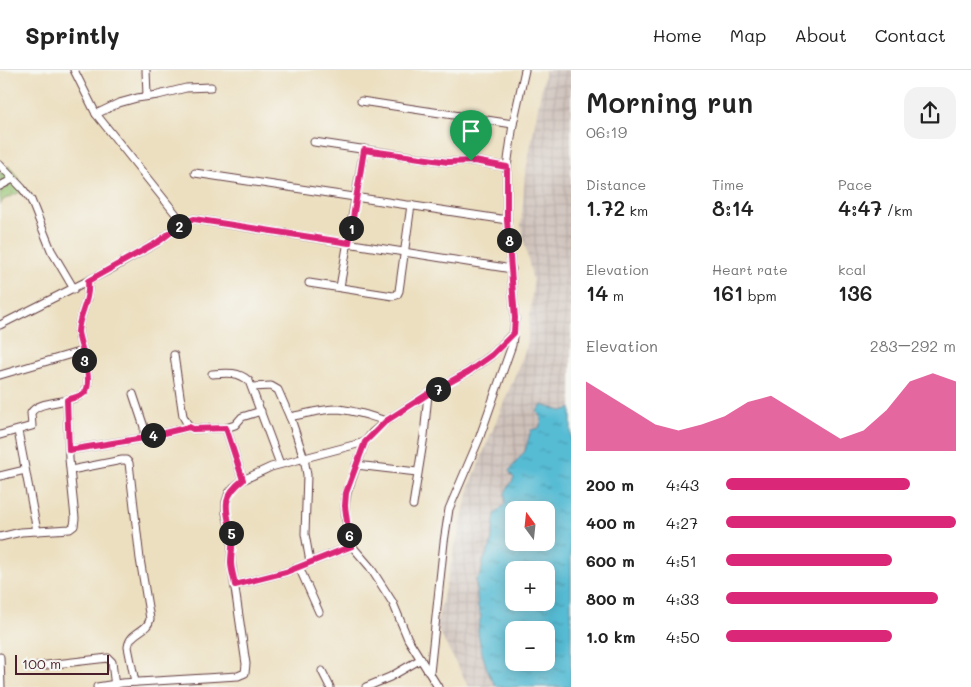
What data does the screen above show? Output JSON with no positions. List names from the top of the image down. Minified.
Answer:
{"scale_bar":"100 m","north":"top","page":{"header":"Sprintly","nav":["Home","Map","About","Contact"],"heading":["Morning run","06:19"],"stats":[["Distance","1.72 km"],["Time","8:14"],["Pace","4:47 /km"],["Elevation","14 m"],["Heart rate","161 bpm"],["kcal","136"]],"pins":["2","1","8","3","7","4","5","6"],"chart":["Elevation","283–292 m"],"list":[{"name":"200 m","note":"4:43"},{"name":"400 m","note":"4:27"},{"name":"600 m","note":"4:51"},{"name":"800 m","note":"4:33"},{"name":"1.0 km","note":"4:50"}],"map_buttons":["+","−"],"scale":"100 m"}}
